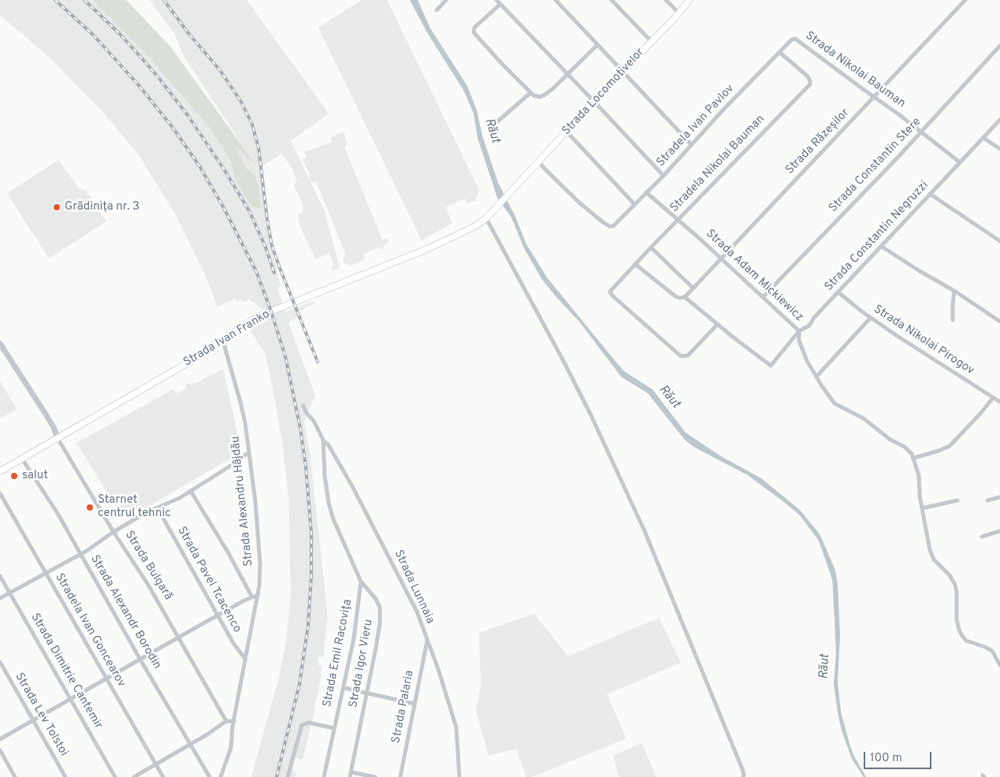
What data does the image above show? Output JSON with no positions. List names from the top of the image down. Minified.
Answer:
{"streets":{"main road":["Strada Locomotivelor","Strada Ivan Franko"],"street":["Strada Nikolai Bauman","Stradela Ivan Pavlov","Strada Răzeșilor","Stradela Nikolai Bauman","Strada Constantin Stere","Strada Constantin Negruzzi","Strada Adam Mickiewicz","Strada Nikolai Pirogov","Strada Alexandru Hâjdău","Strada Bulgară","Strada Pavel Tcacenco","Strada Lunnaia","Strada Alexandr Borodin","Stradela Ivan Goncearov","Strada Emil Racovița","Strada Igor Vieru","Strada Dimitrie Cantemir","Strada Palaria","Strada Lev Tolstoi"]},"crossings":[["Strada Nikolai Bauman","Stradela Ivan Pavlov"],["Strada Nikolai Bauman","Strada Răzeșilor"],["Strada Nikolai Bauman","Strada Constantin Stere"],["Strada Nikolai Bauman","Strada Constantin Negruzzi"],["Strada Locomotivelor","Stradela Ivan Pavlov"],["Strada Locomotivelor","Strada Ivan Franko"],["Stradela Ivan Pavlov","Stradela Nikolai Bauman"],["Stradela Ivan Pavlov","Strada Adam Mickiewicz"],["Strada Răzeșilor","Strada Adam Mickiewicz"],["Stradela Nikolai Bauman","Strada Constantin Negruzzi"],["Stradela Nikolai Bauman","Strada Adam Mickiewicz"],["Strada Constantin Stere","Strada Adam Mickiewicz"],["Strada Constantin Negruzzi","Strada Adam Mickiewicz"],["Strada Constantin Negruzzi","Strada Nikolai Pirogov"],["Strada Ivan Franko","Strada Alexandru Hâjdău"],["Strada Ivan Franko","Strada Bulgară"],["Strada Ivan Franko","Strada Alexandr Borodin"],["Strada Alexandru Hâjdău","Strada Pavel Tcacenco"],["Strada Lunnaia","Strada Igor Vieru"],["Strada Lunnaia","Strada Palaria"],["Strada Emil Racovița","Strada Igor Vieru"]],"water":["Răut"],"places":["Grădinița nr. 3","salut","Starnet centrul tehnic"],"scale_bar":"100 m"}
